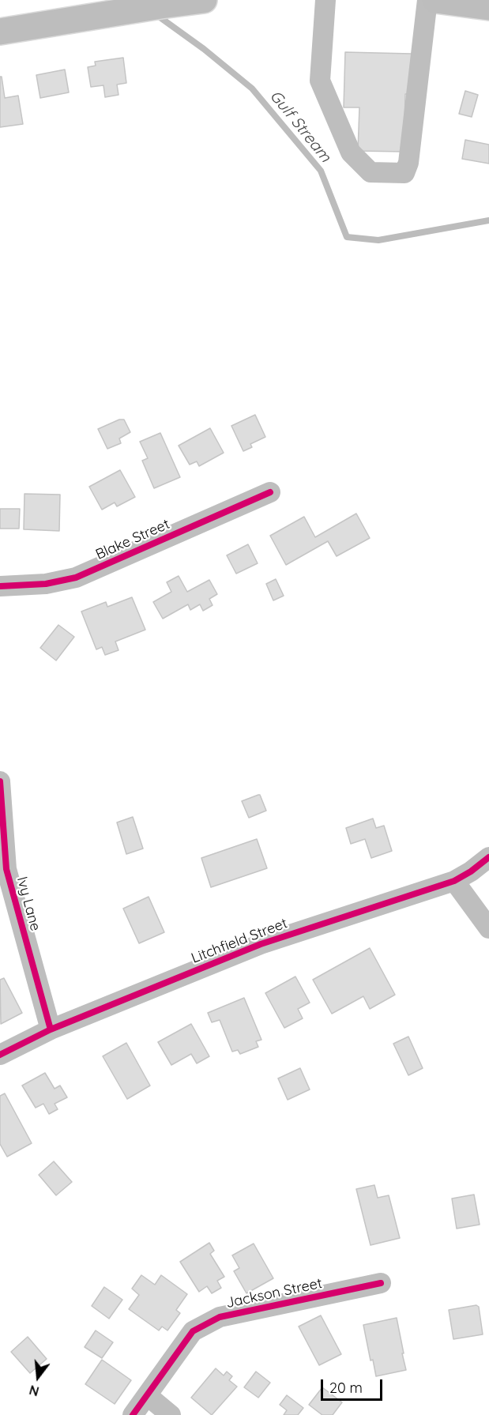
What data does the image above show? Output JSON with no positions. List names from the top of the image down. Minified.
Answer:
{"streets":{"street":["Blake Street","Ivy Lane","Litchfield Street","Jackson Street"]},"crossings":[["Ivy Lane","Litchfield Street"]],"water":["Gulf Stream"],"scale_bar":"20 m","north":"bottom"}
